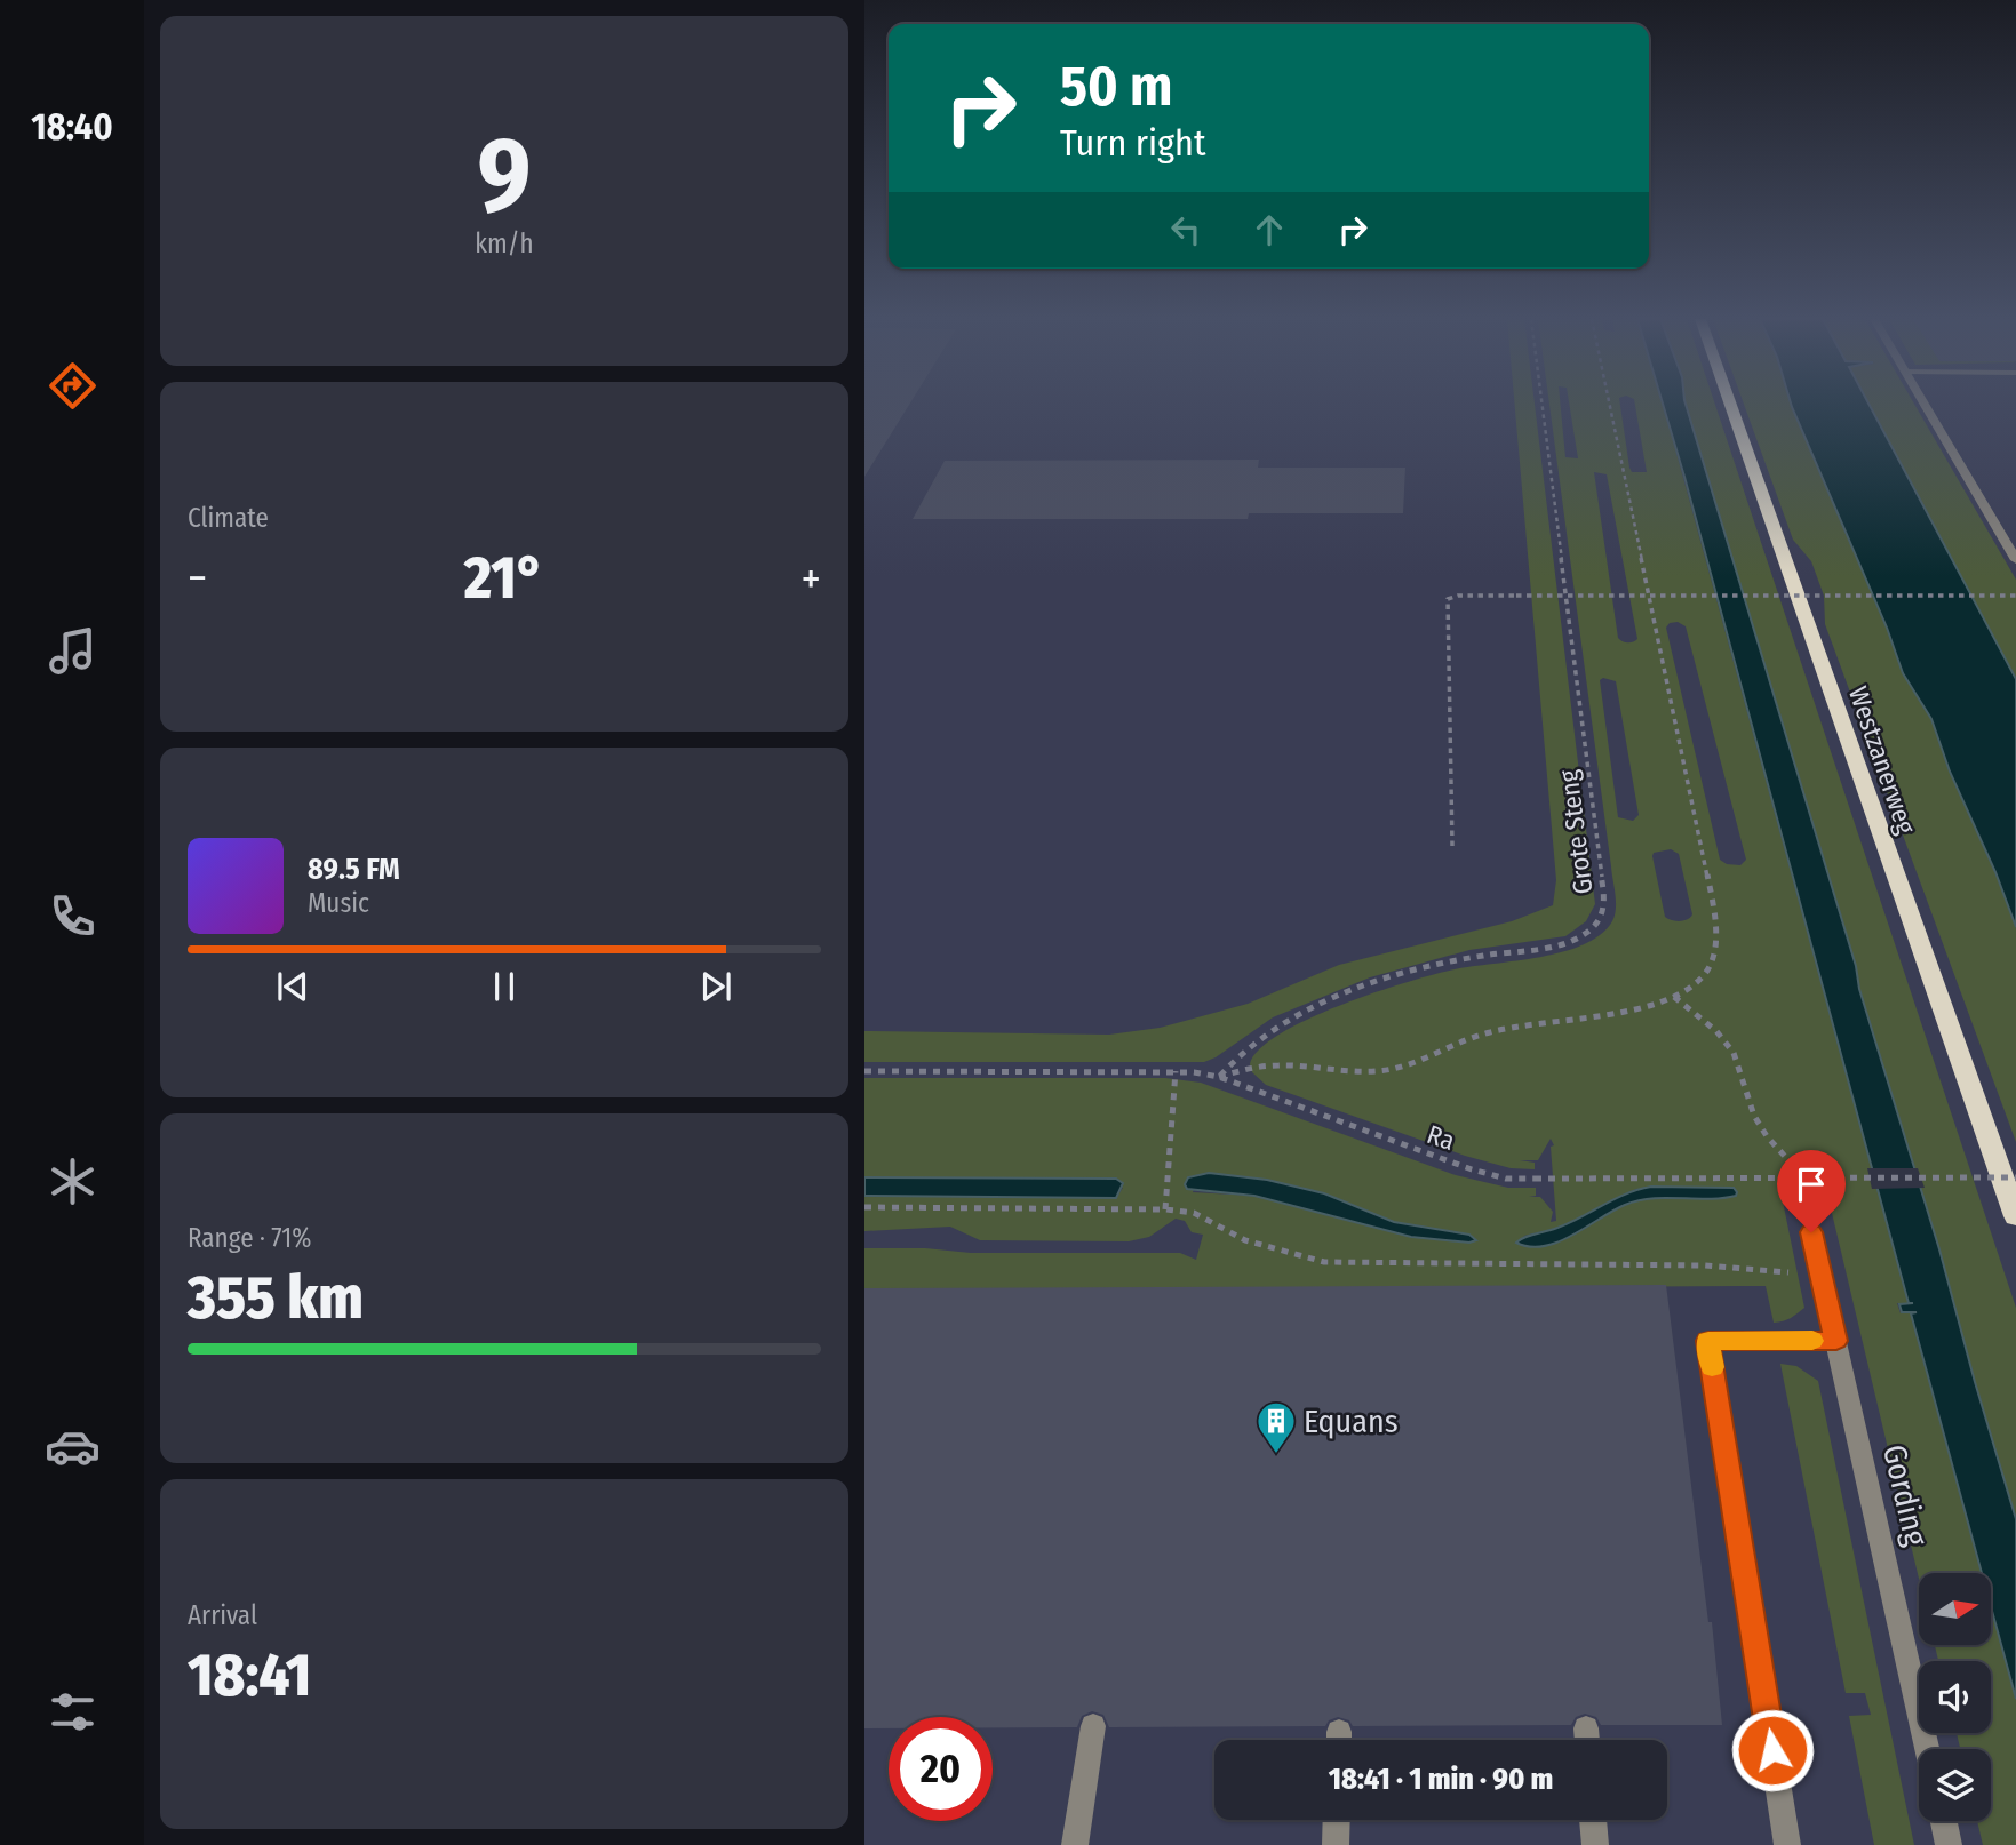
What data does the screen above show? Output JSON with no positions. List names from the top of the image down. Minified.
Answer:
{"streets":{"main road":["Westzanerweg"],"street":["Gording"],"path":["Grote Steng","Ra"]},"crossings":[["Grote Steng","Ra"]],"places":{"building":["Equans"]},"north":"right","page":{"tabs":"18:40","tile":[["9","km/h"],"Climate",["Range · 71%","355 km"],["Arrival","18:41"]],"turn":["50 m","Turn right"],"heat":["−","21°","+"],"song":["89.5 FM","Music"],"limit":"20","trip":"18:41 · 1 min · 90 m"}}
